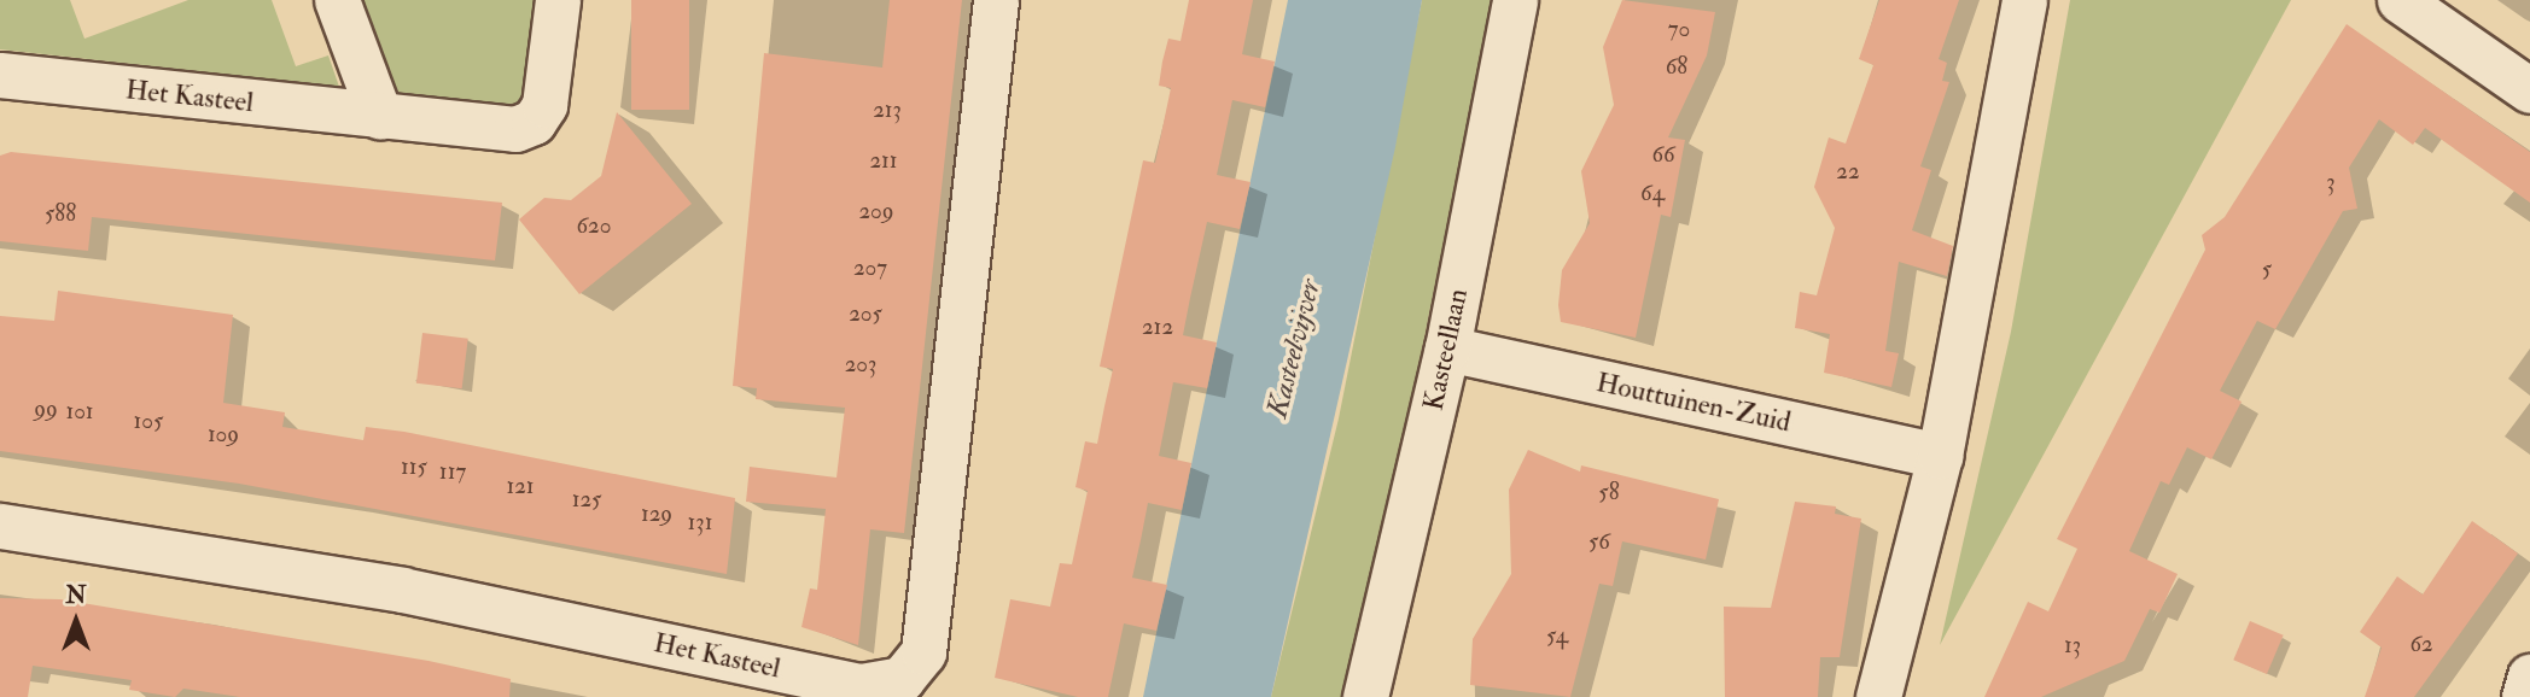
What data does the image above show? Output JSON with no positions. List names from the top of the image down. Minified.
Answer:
{"streets":{"street":["Het Kasteel","Kasteellaan","Houttuinen-Zuid"]},"crossings":[["Kasteellaan","Houttuinen-Zuid"]],"water":["Kasteelvijver"],"house_numbers":["70","68","213","66","211","22","3","64","209","588","620","207","5","205","212","203","99","101","105","109","115","117","121","58","125","129","131","56","54","62","13"],"north":"top"}
